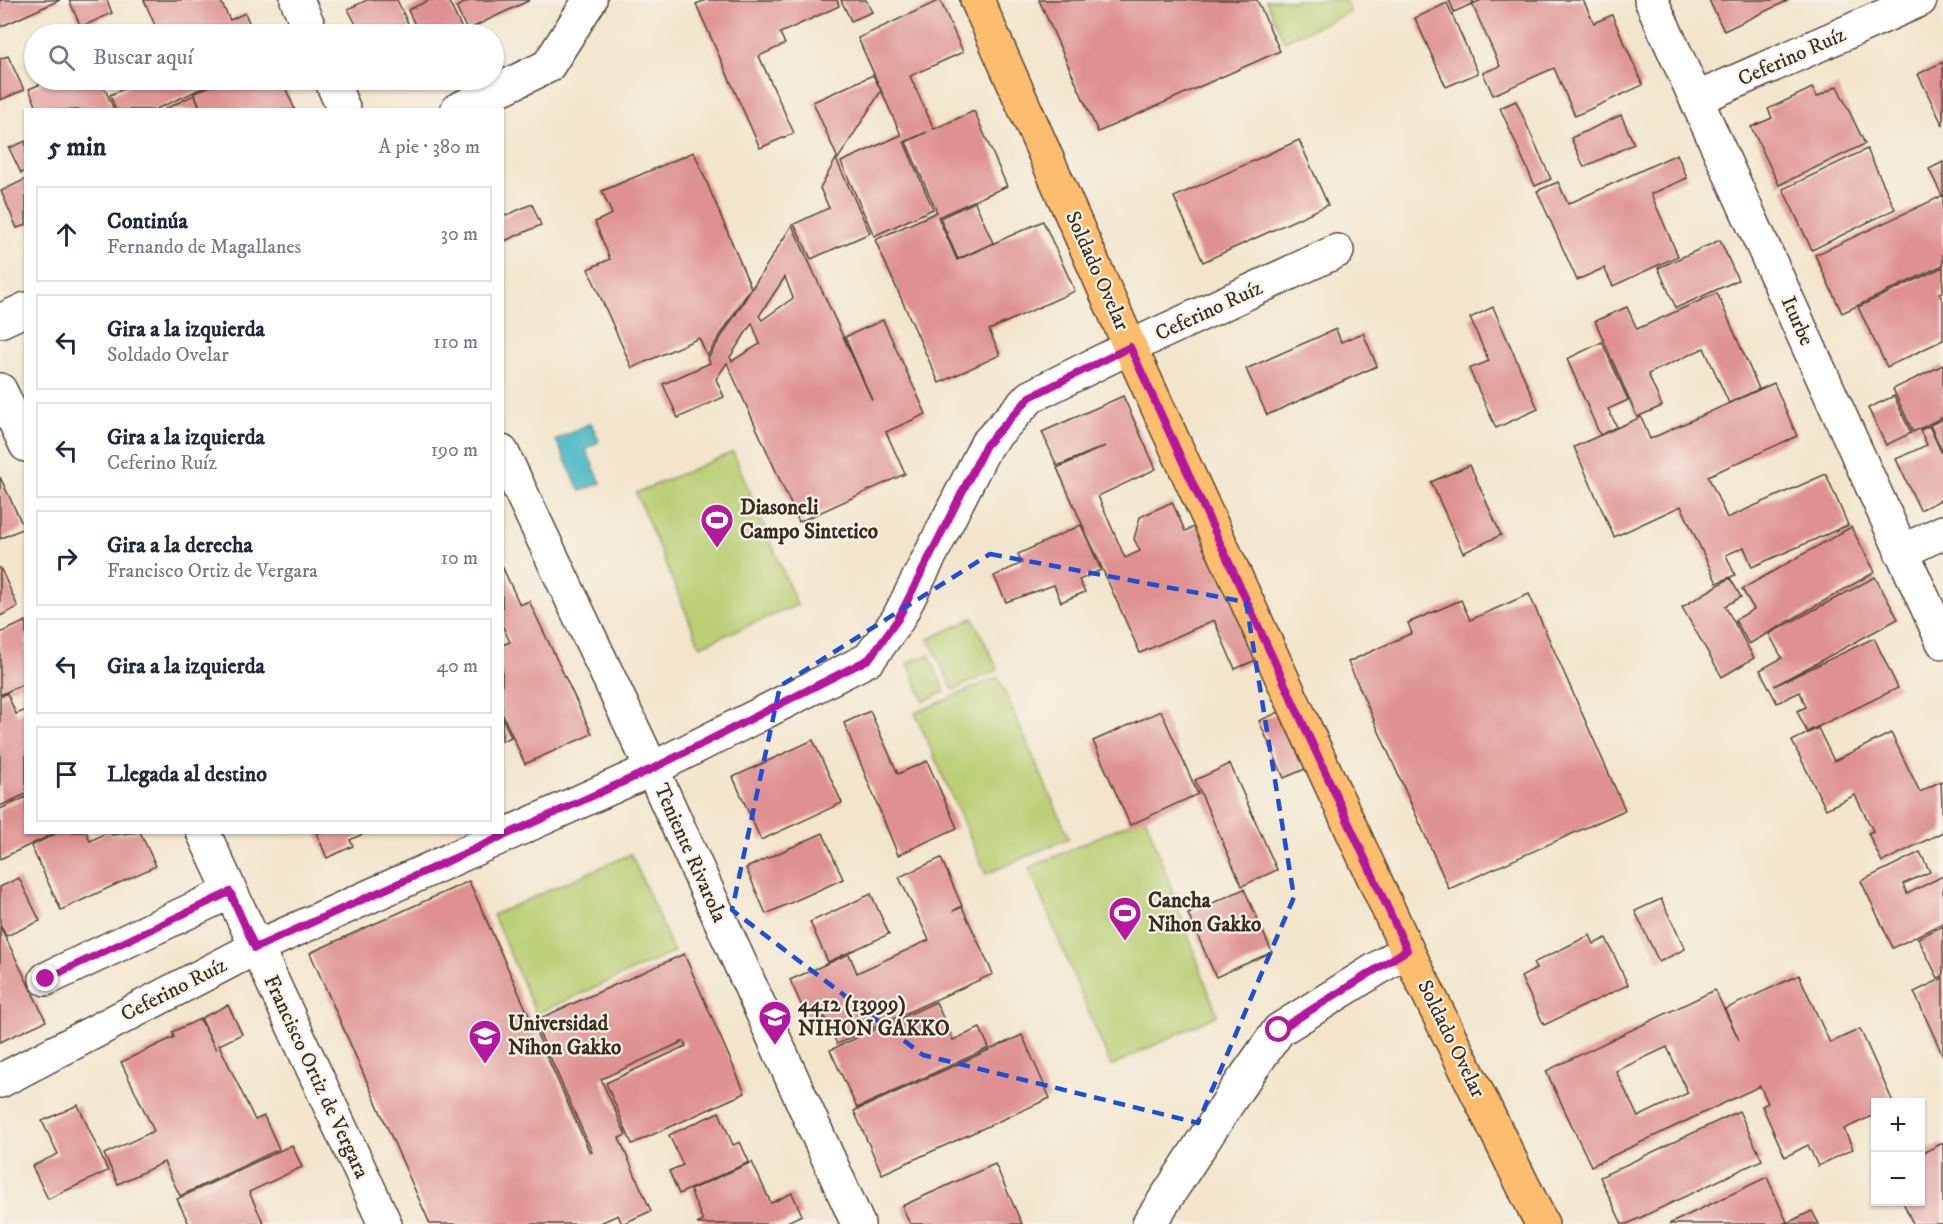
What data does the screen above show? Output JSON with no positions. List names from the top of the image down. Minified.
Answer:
{"streets":{"main road":["Soldado Ovelar"],"street":["Ceferino Ruíz","Iturbe","Teniente Rivarola","Francisco Ortiz de Vergara"]},"crossings":[["Ceferino Ruíz","Soldado Ovelar"],["Ceferino Ruíz","Iturbe"],["Ceferino Ruíz","Teniente Rivarola"],["Ceferino Ruíz","Francisco Ortiz de Vergara"]],"places":{"sports":["Diasoneli Campo Sintetico","Cancha Nihon Gakko"],"school or university":["4412 (13999) NIHON GAKKO","Universidad Nihon Gakko"]},"page":{"search":"Buscar aquí","heading":["5 min","A pie · 380 m"],"list":[["Continúa","Fernando de Magallanes","30 m"],["Gira a la izquierda","Soldado Ovelar","110 m"],["Gira a la izquierda","Ceferino Ruíz","190 m"],["Gira a la derecha","Francisco Ortiz de Vergara","10 m"],["Gira a la izquierda","40 m"],"Llegada al destino"],"map_buttons":["+","−"]}}
